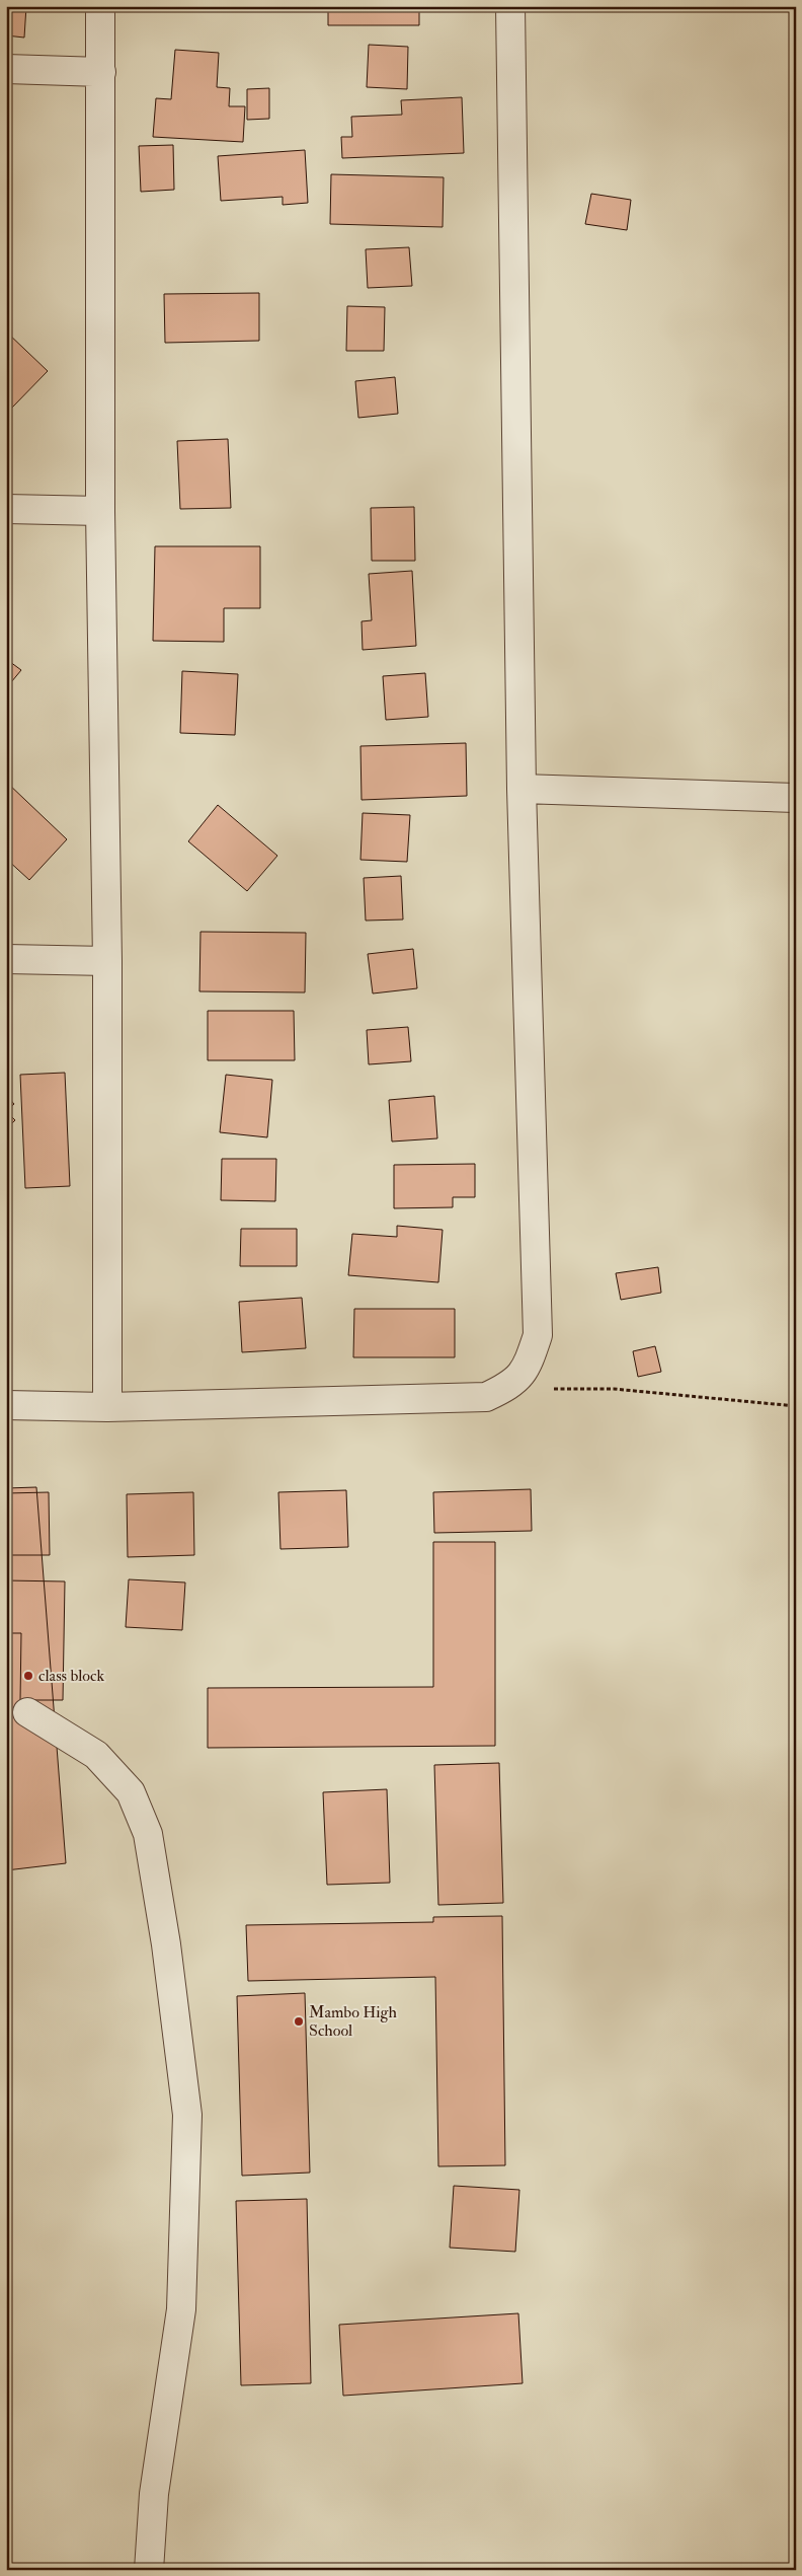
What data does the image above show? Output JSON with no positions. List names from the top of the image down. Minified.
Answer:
{"places":["class block","Mambo High School"]}
